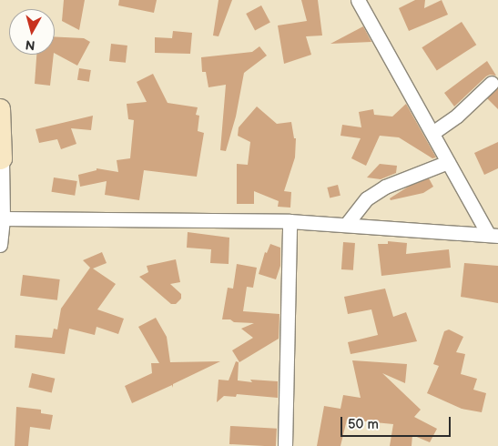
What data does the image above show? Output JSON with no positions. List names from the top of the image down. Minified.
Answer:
{"scale_bar":"50 m","north":"bottom"}
